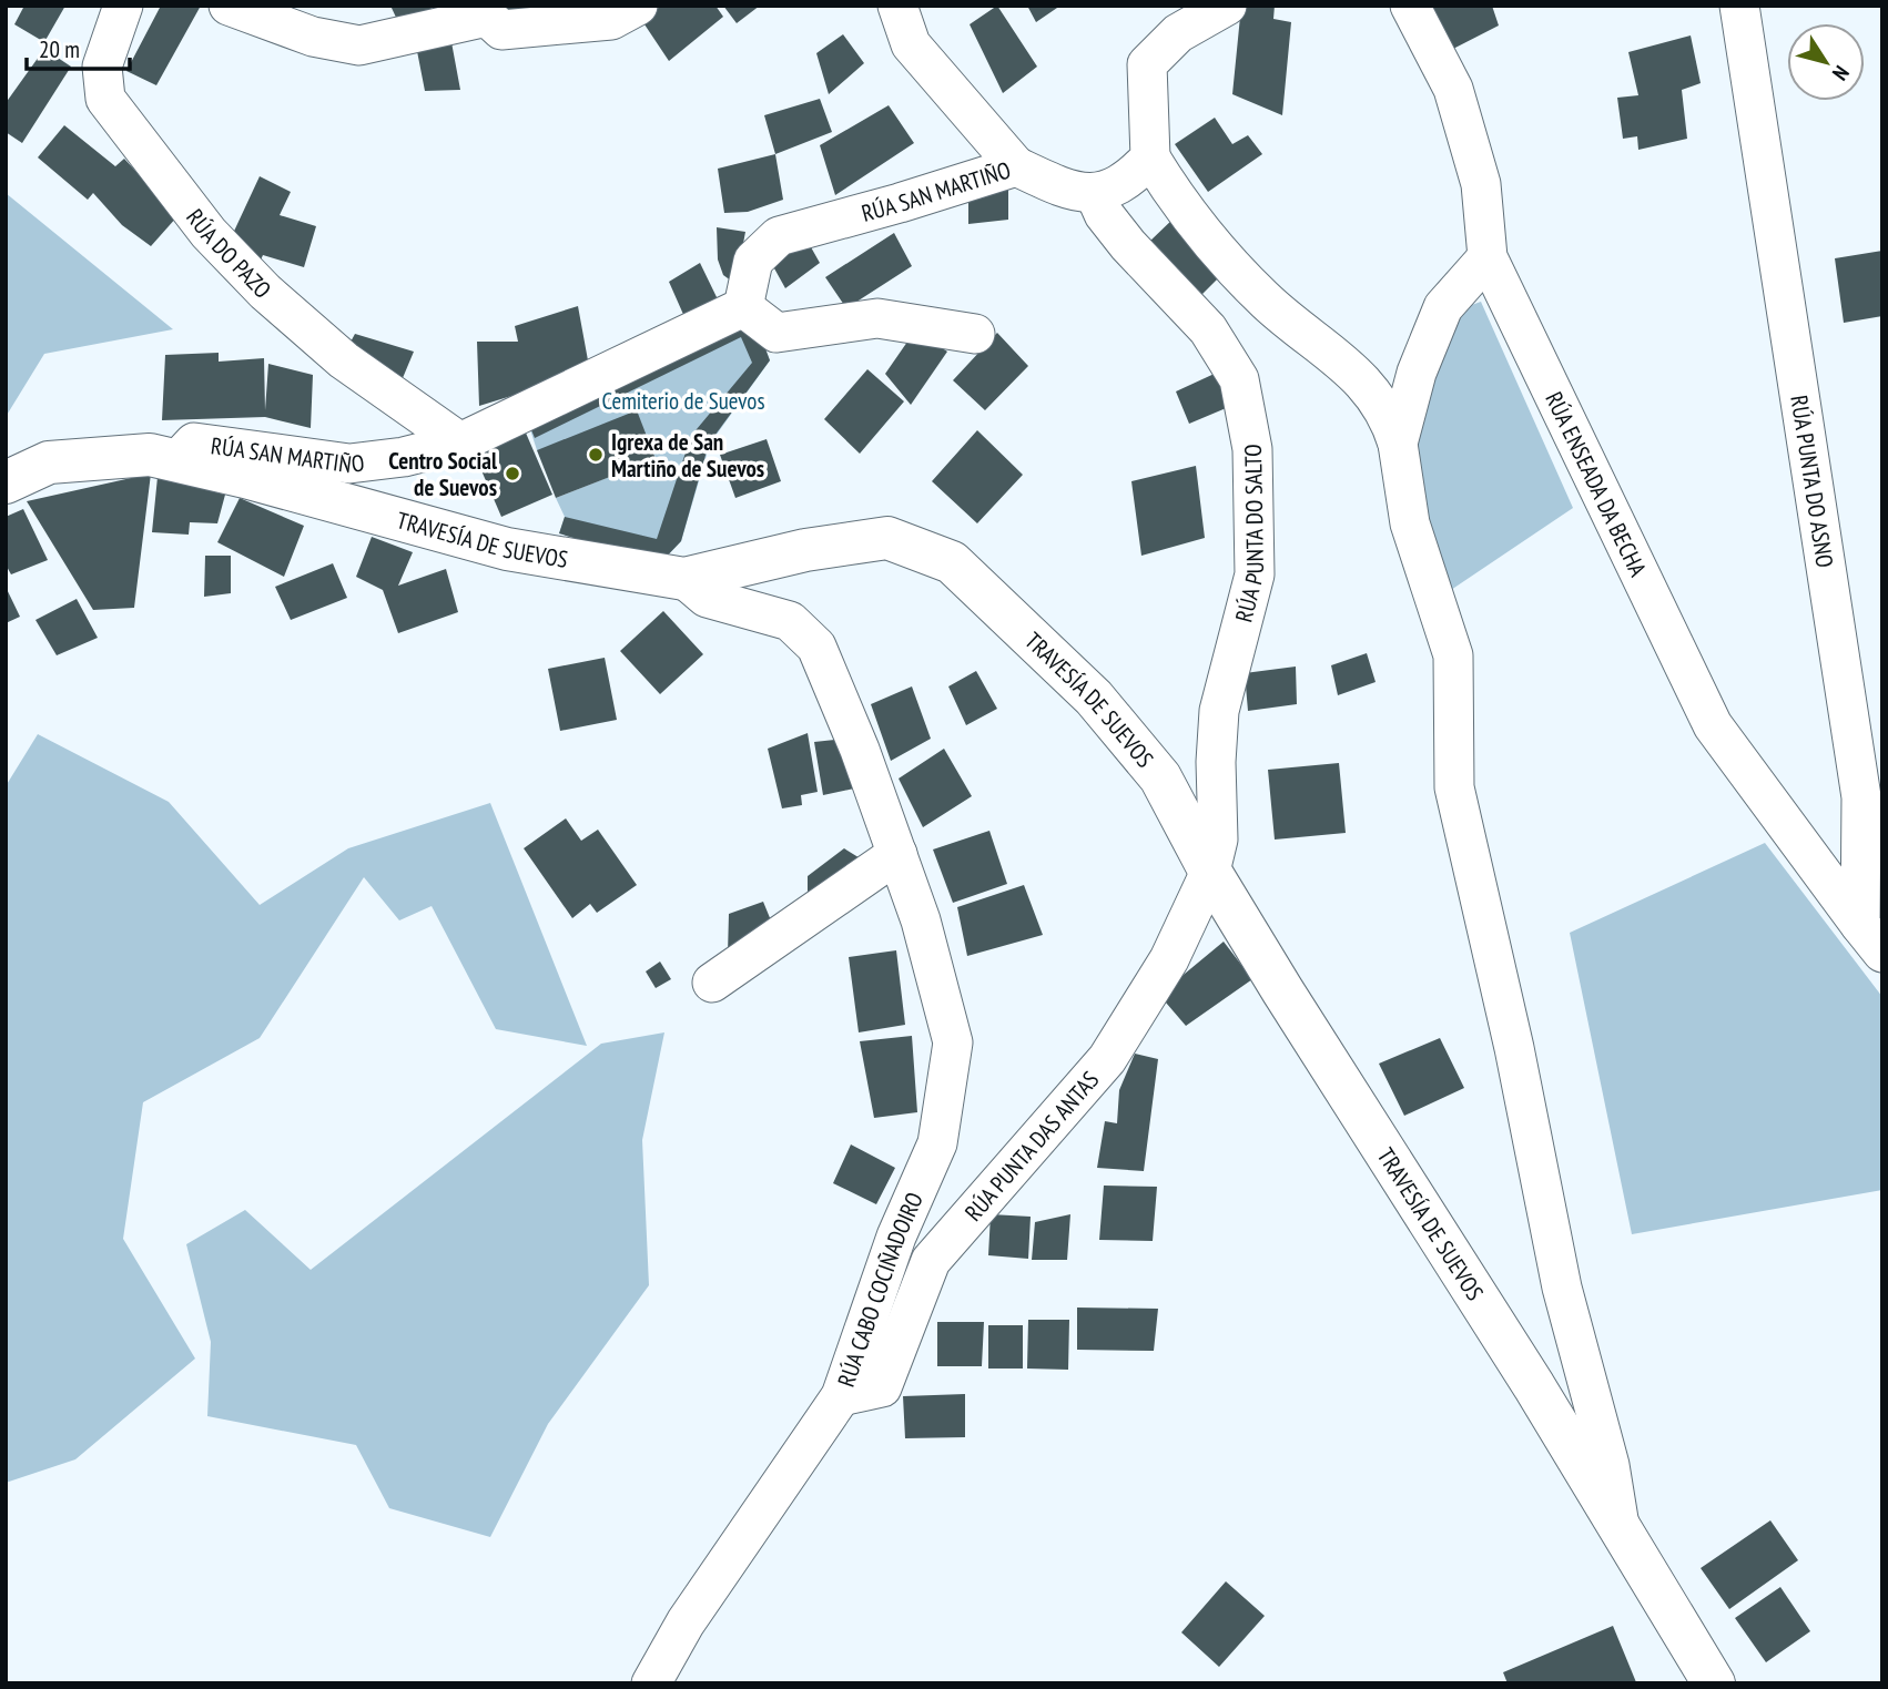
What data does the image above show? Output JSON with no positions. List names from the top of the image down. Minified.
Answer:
{"streets":{"street":["RÚA SAN MARTIÑO","RÚA DO PAZO","RÚA ENSEADA DA BECHA","RÚA PUNTA DO ASNO","RÚA PUNTA DO SALTO","TRAVESÍA DE SUEVOS","RÚA PUNTA DAS ANTAS","RÚA CABO COCIÑADOIRO"]},"crossings":[["RÚA SAN MARTIÑO","RÚA DO PAZO"],["RÚA SAN MARTIÑO","RÚA PUNTA DO SALTO"],["RÚA SAN MARTIÑO","TRAVESÍA DE SUEVOS"],["RÚA ENSEADA DA BECHA","RÚA PUNTA DO ASNO"],["RÚA PUNTA DO SALTO","TRAVESÍA DE SUEVOS"],["RÚA PUNTA DO SALTO","RÚA PUNTA DAS ANTAS"],["TRAVESÍA DE SUEVOS","RÚA PUNTA DAS ANTAS"],["TRAVESÍA DE SUEVOS","RÚA CABO COCIÑADOIRO"],["RÚA PUNTA DAS ANTAS","RÚA CABO COCIÑADOIRO"]],"parks":["Cemiterio de Suevos"],"places":["Igrexa de San Martiño de Suevos","Centro Social de Suevos"],"scale_bar":"20 m","north":"bottom right"}
